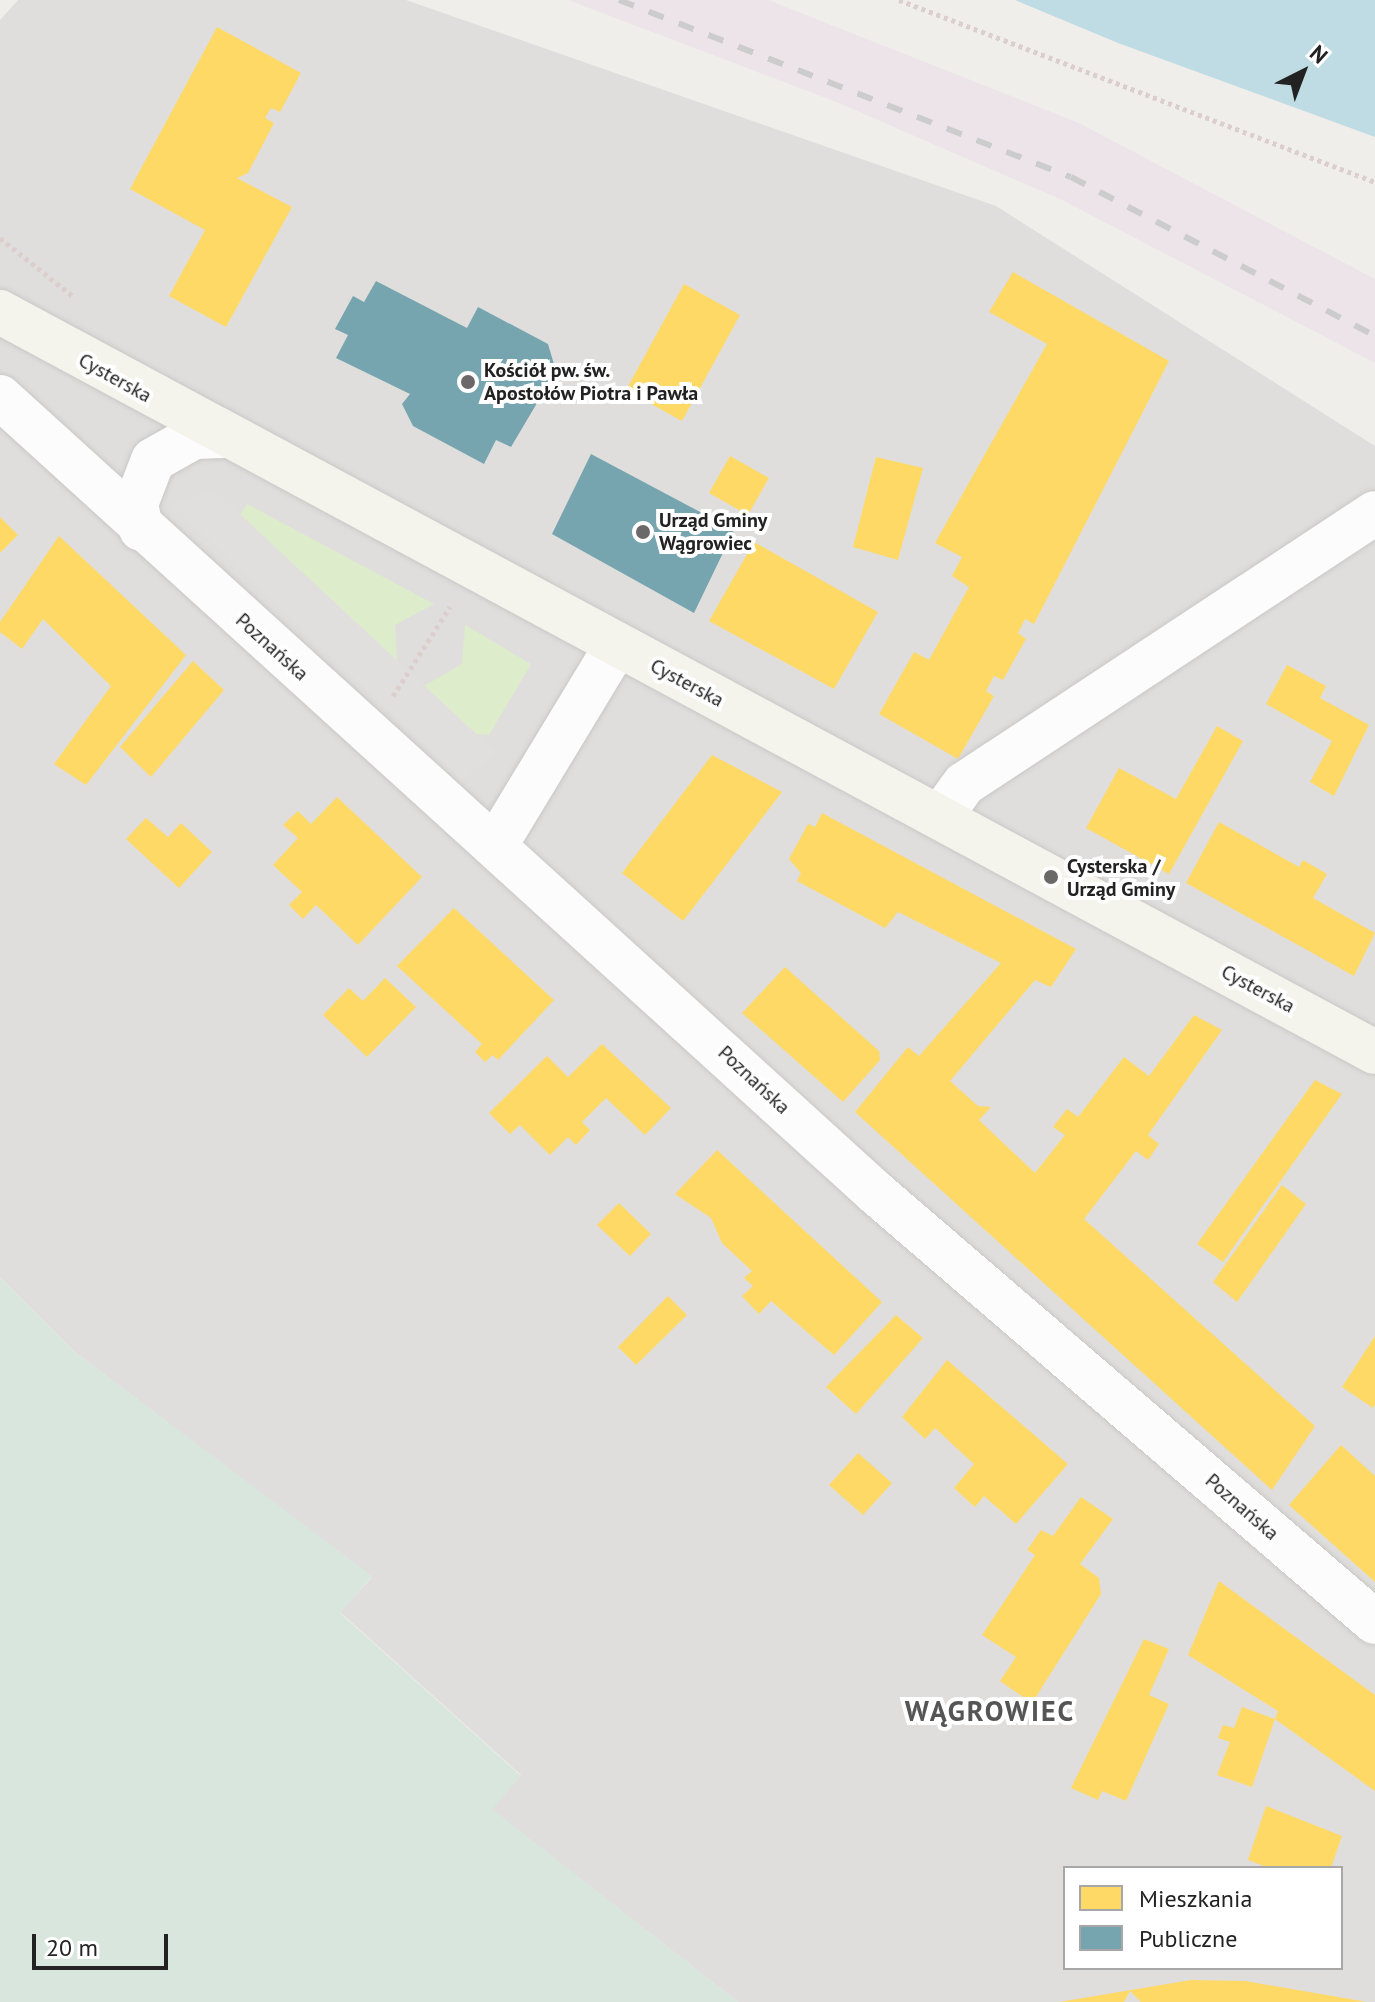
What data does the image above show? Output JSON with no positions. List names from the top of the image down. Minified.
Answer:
{"streets":{"main road":["Cysterska"],"street":["Poznańska"]},"districts":["WĄGROWIEC"],"places":["Kościół pw. św. Apostołów Piotra i Pawła","Urząd Gminy Wągrowiec","Cysterska / Urząd Gminy"],"legend":["Mieszkania","Publiczne"],"scale_bar":"20 m","north":"top right"}
